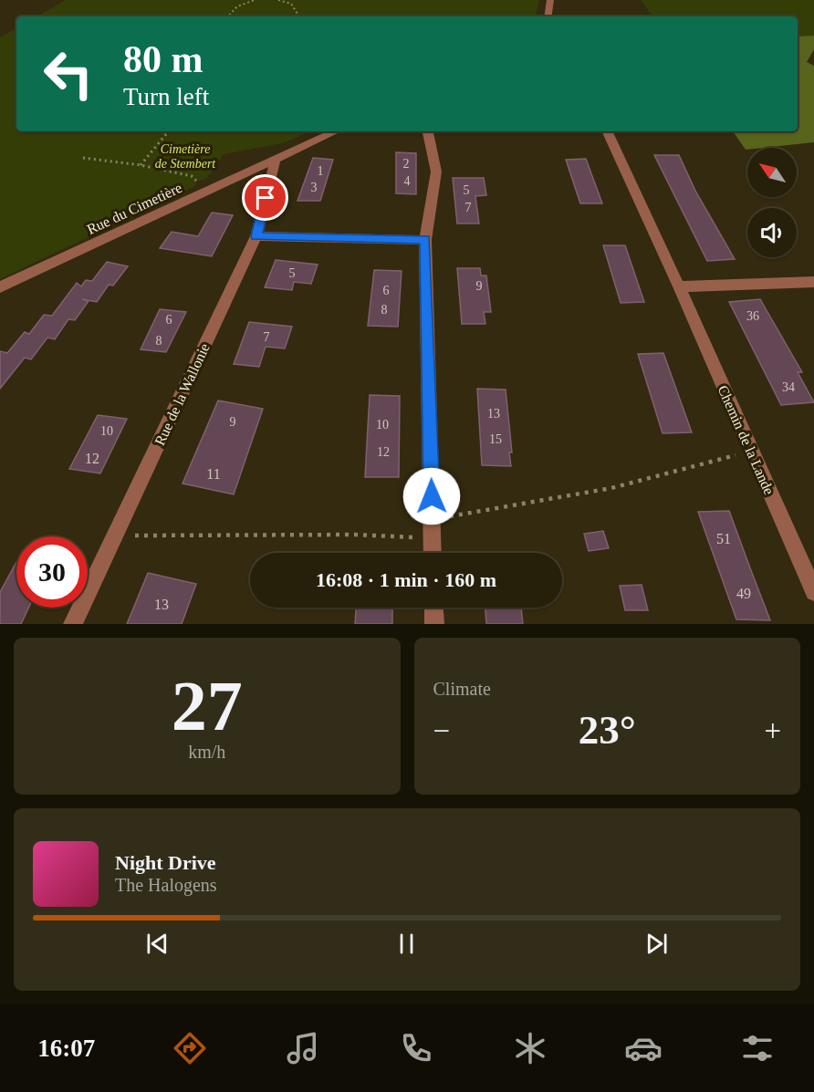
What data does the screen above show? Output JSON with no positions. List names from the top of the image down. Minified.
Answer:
{"streets":{"street":["Rue du Cimetière","Rue de la Wallonie","Chemin de la Lande"]},"crossings":[["Rue du Cimetière","Rue de la Wallonie"]],"parks":["Cimetière de Stembert"],"house_numbers":["2","1","4","3","5","7","5","9","6","8","36","6","7","8","34","13","9","10","10","15","12","12","11","51","49","13"],"north":"top left","page":{"turn":["80 m","Turn left"],"limit":"30","trip":"16:08 · 1 min · 160 m","tile":[["27","km/h"],"Climate"],"heat":["−","23°","+"],"song":["Night Drive","The Halogens"],"tabs":"16:07"}}
